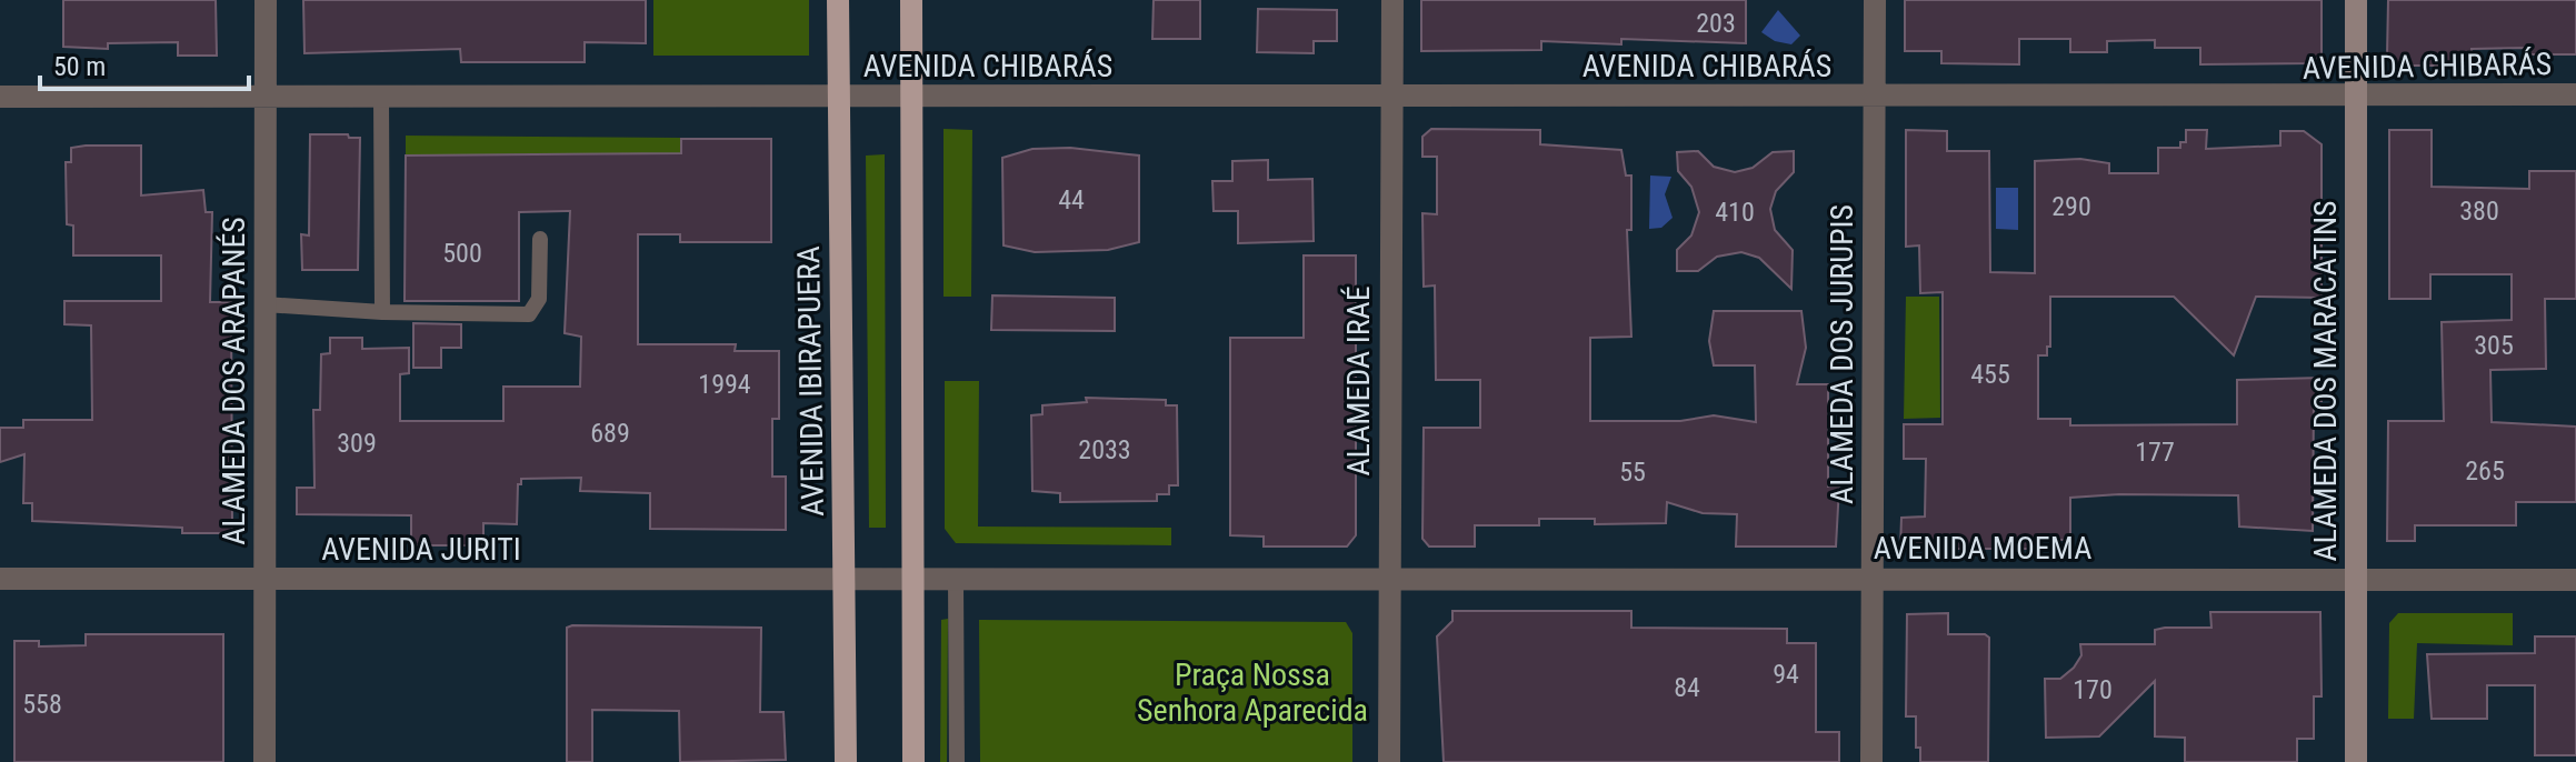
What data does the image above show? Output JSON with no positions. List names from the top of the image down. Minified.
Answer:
{"streets":{"main road":["AVENIDA IBIRAPUERA","ALAMEDA DOS MARACATINS"],"street":["AVENIDA CHIBARÁS","ALAMEDA DOS JURUPIS","ALAMEDA DOS ARAPANÉS","ALAMEDA IRAÉ","AVENIDA MOEMA","AVENIDA JURITI"]},"crossings":[["AVENIDA CHIBARÁS","ALAMEDA DOS JURUPIS"],["AVENIDA CHIBARÁS","ALAMEDA DOS ARAPANÉS"],["AVENIDA CHIBARÁS","AVENIDA IBIRAPUERA"],["AVENIDA CHIBARÁS","ALAMEDA IRAÉ"],["AVENIDA CHIBARÁS","ALAMEDA DOS MARACATINS"],["ALAMEDA DOS JURUPIS","AVENIDA MOEMA"],["ALAMEDA DOS ARAPANÉS","AVENIDA JURITI"],["AVENIDA IBIRAPUERA","AVENIDA JURITI"],["ALAMEDA IRAÉ","AVENIDA MOEMA"],["ALAMEDA DOS MARACATINS","AVENIDA MOEMA"]],"parks":["Praça Nossa Senhora Aparecida"],"house_numbers":["203","44","290","380","410","500","305","455","1994","689","309","2033","177","265","55","94","84","170","558"],"scale_bar":"50 m"}
